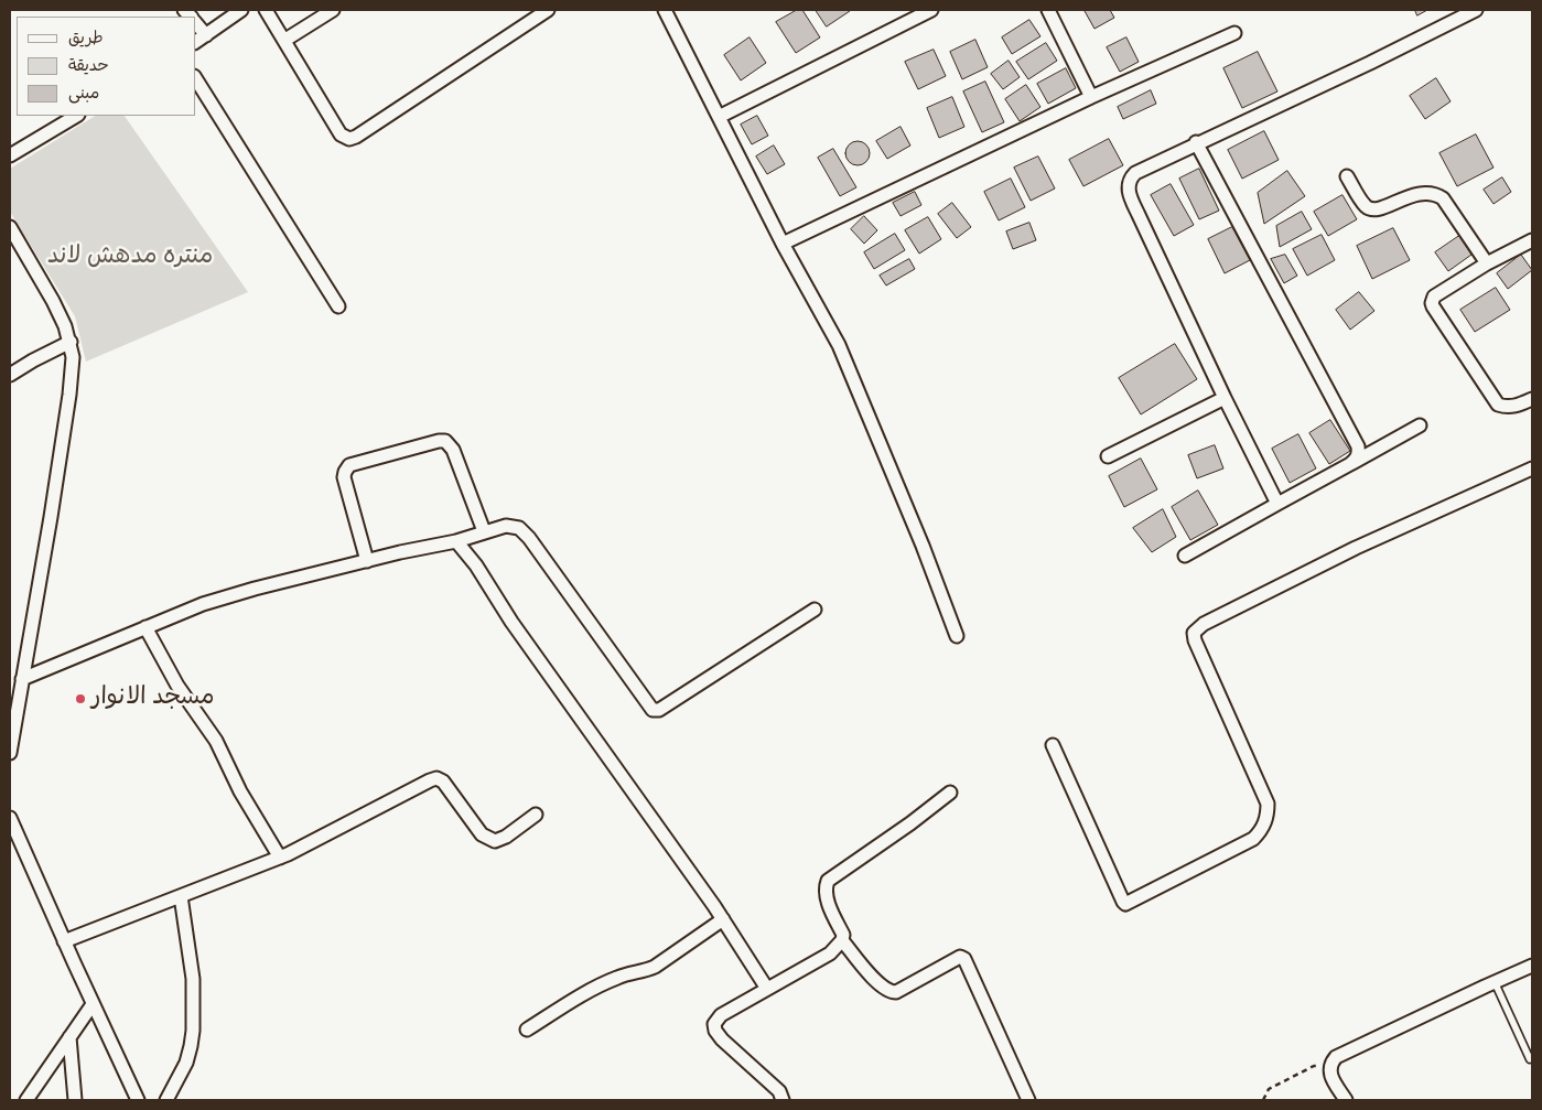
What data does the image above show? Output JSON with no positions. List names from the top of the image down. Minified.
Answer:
{"parks":["منتره مدهش لاند"],"places":["مسجد الانوار"],"legend":["طريق","حديقة","مبنى"]}
